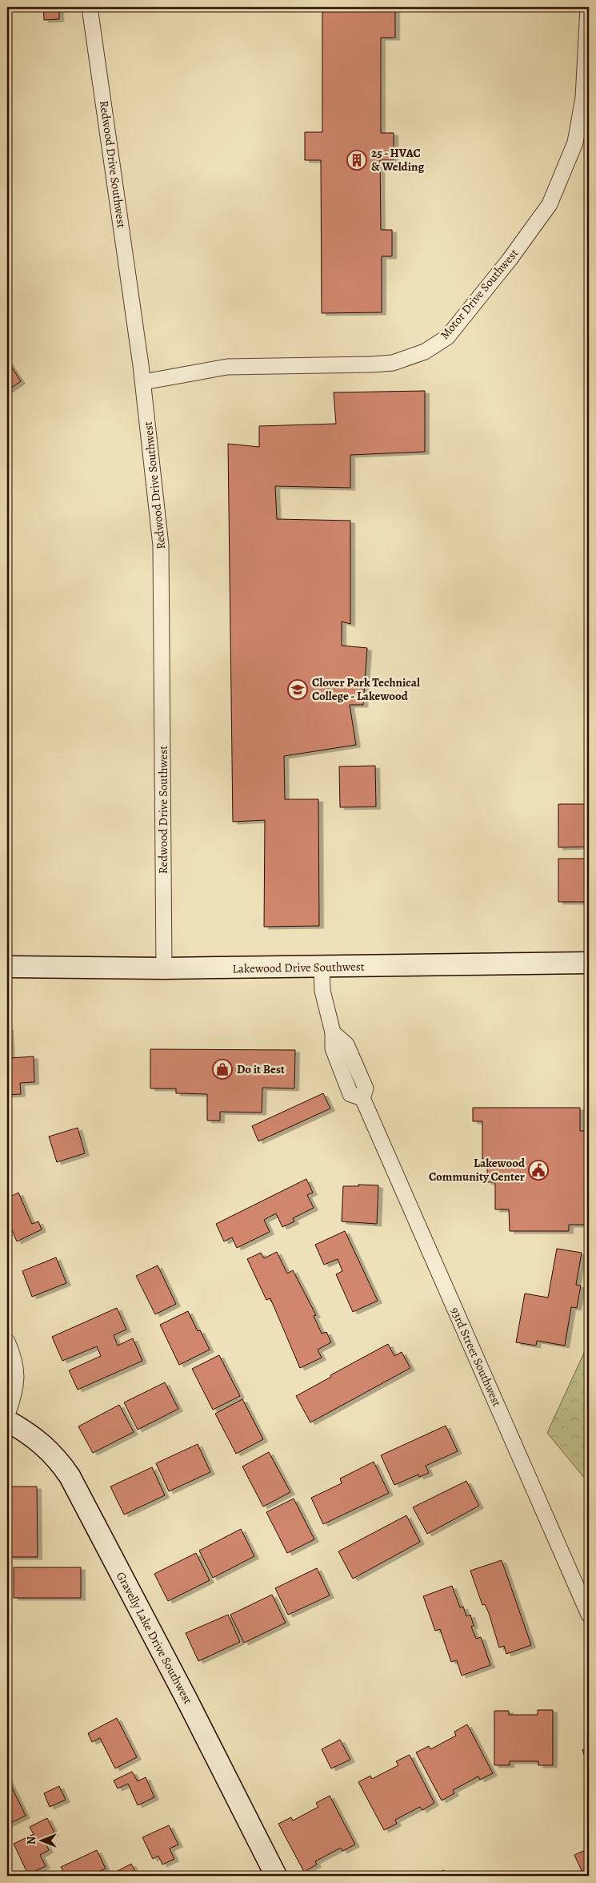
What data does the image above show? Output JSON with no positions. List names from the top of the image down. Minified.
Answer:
{"streets":{"main road":["Lakewood Drive Southwest","Gravelly Lake Drive Southwest"],"street":["Redwood Drive Southwest","Motor Drive Southwest","93rd Street Southwest"]},"crossings":[["Redwood Drive Southwest","Motor Drive Southwest"],["Redwood Drive Southwest","Lakewood Drive Southwest"],["Lakewood Drive Southwest","93rd Street Southwest"]],"places":{"building":["25 - HVAC & Welding"],"school or university":["Clover Park Technical College - Lakewood"],"shop":["Do it Best"],"public building":["Lakewood Community Center"]},"north":"left"}
